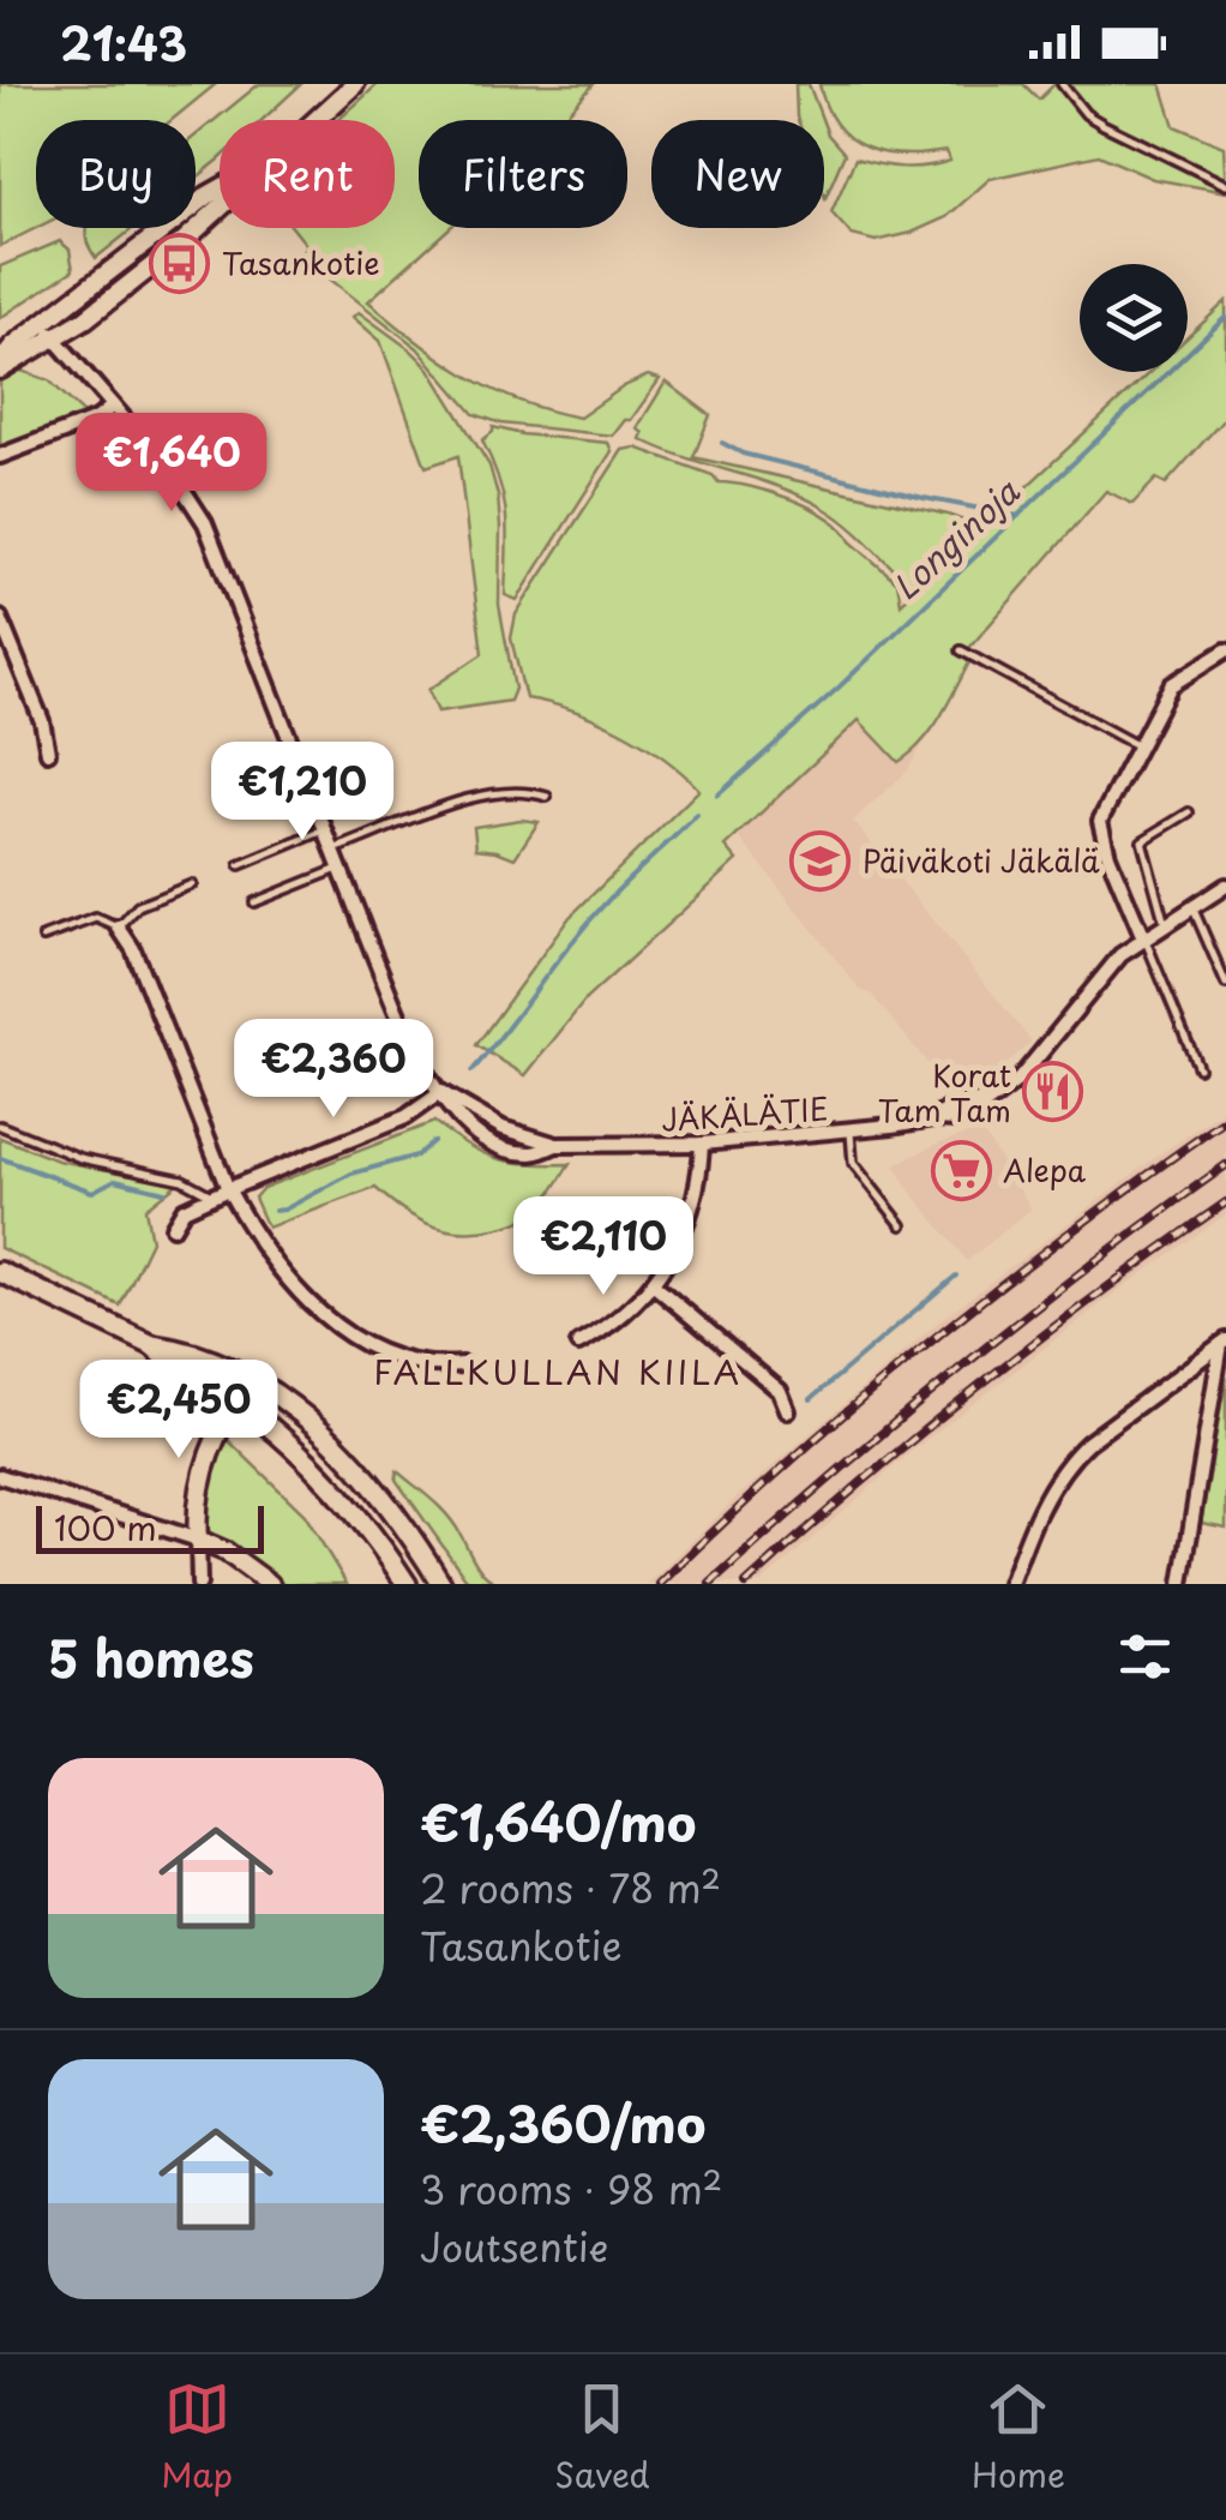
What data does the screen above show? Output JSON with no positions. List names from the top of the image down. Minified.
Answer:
{"streets":{"street":["JÄKÄLÄTIE"]},"districts":["FALLKULLAN KIILA"],"water":["Longinoja"],"places":{"bus stop":["Tasankotie"],"school or university":["Päiväkoti Jäkälä"],"restaurant":["Korat Tam Tam"],"supermarket":["Alepa"]},"scale_bar":"100 m","page":{"status":"21:43","chip":["Buy","Rent","Filters","New"],"price":["€1,640","€1,210","€2,360","€2,110","€2,450"],"scale":"100 m","heading":"5 homes","list":[{"name":"€1,640/mo","note":"2 rooms · 78 m² · Tasankotie"},{"name":"€2,360/mo","note":"3 rooms · 98 m² · Joutsentie"}],"tabs":["Map","Saved","Home"]}}
